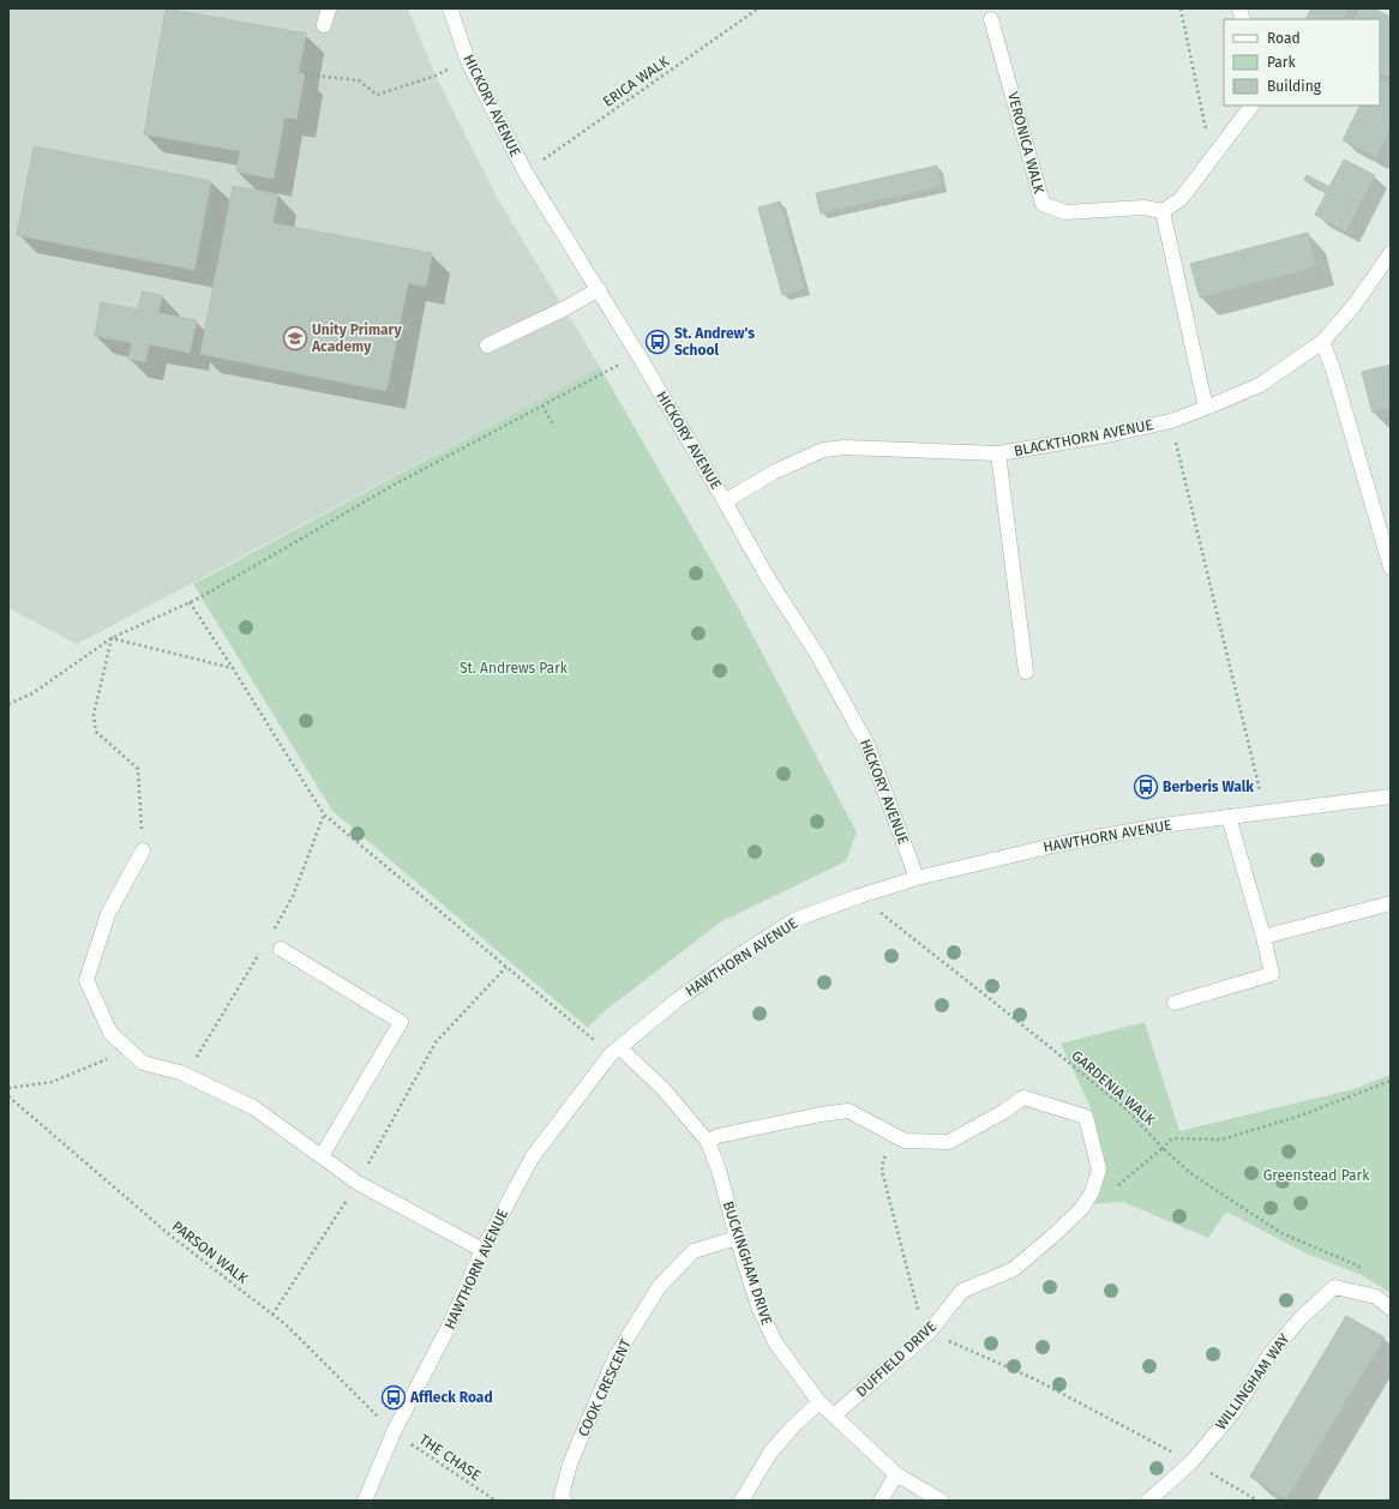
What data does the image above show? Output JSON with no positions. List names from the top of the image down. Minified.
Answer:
{"streets":{"street":["HICKORY AVENUE","VERONICA WALK","BLACKTHORN AVENUE","HAWTHORN AVENUE","BUCKINGHAM DRIVE","DUFFIELD DRIVE","WILLINGHAM WAY","COOK CRESCENT"],"path":["ERICA WALK","GARDENIA WALK","PARSON WALK","THE CHASE"]},"crossings":[["ERICA WALK","HICKORY AVENUE"],["HICKORY AVENUE","BLACKTHORN AVENUE"],["HICKORY AVENUE","HAWTHORN AVENUE"],["HAWTHORN AVENUE","GARDENIA WALK"],["HAWTHORN AVENUE","PARSON WALK"],["HAWTHORN AVENUE","BUCKINGHAM DRIVE"],["HAWTHORN AVENUE","THE CHASE"],["PARSON WALK","THE CHASE"],["BUCKINGHAM DRIVE","DUFFIELD DRIVE"],["BUCKINGHAM DRIVE","COOK CRESCENT"]],"parks":["St. Andrews Park","Greenstead Park"],"places":{"school or university":["Unity Primary Academy"],"bus stop":["St. Andrew's School","Berberis Walk","Affleck Road"]},"legend":["Road","Park","Building"]}
